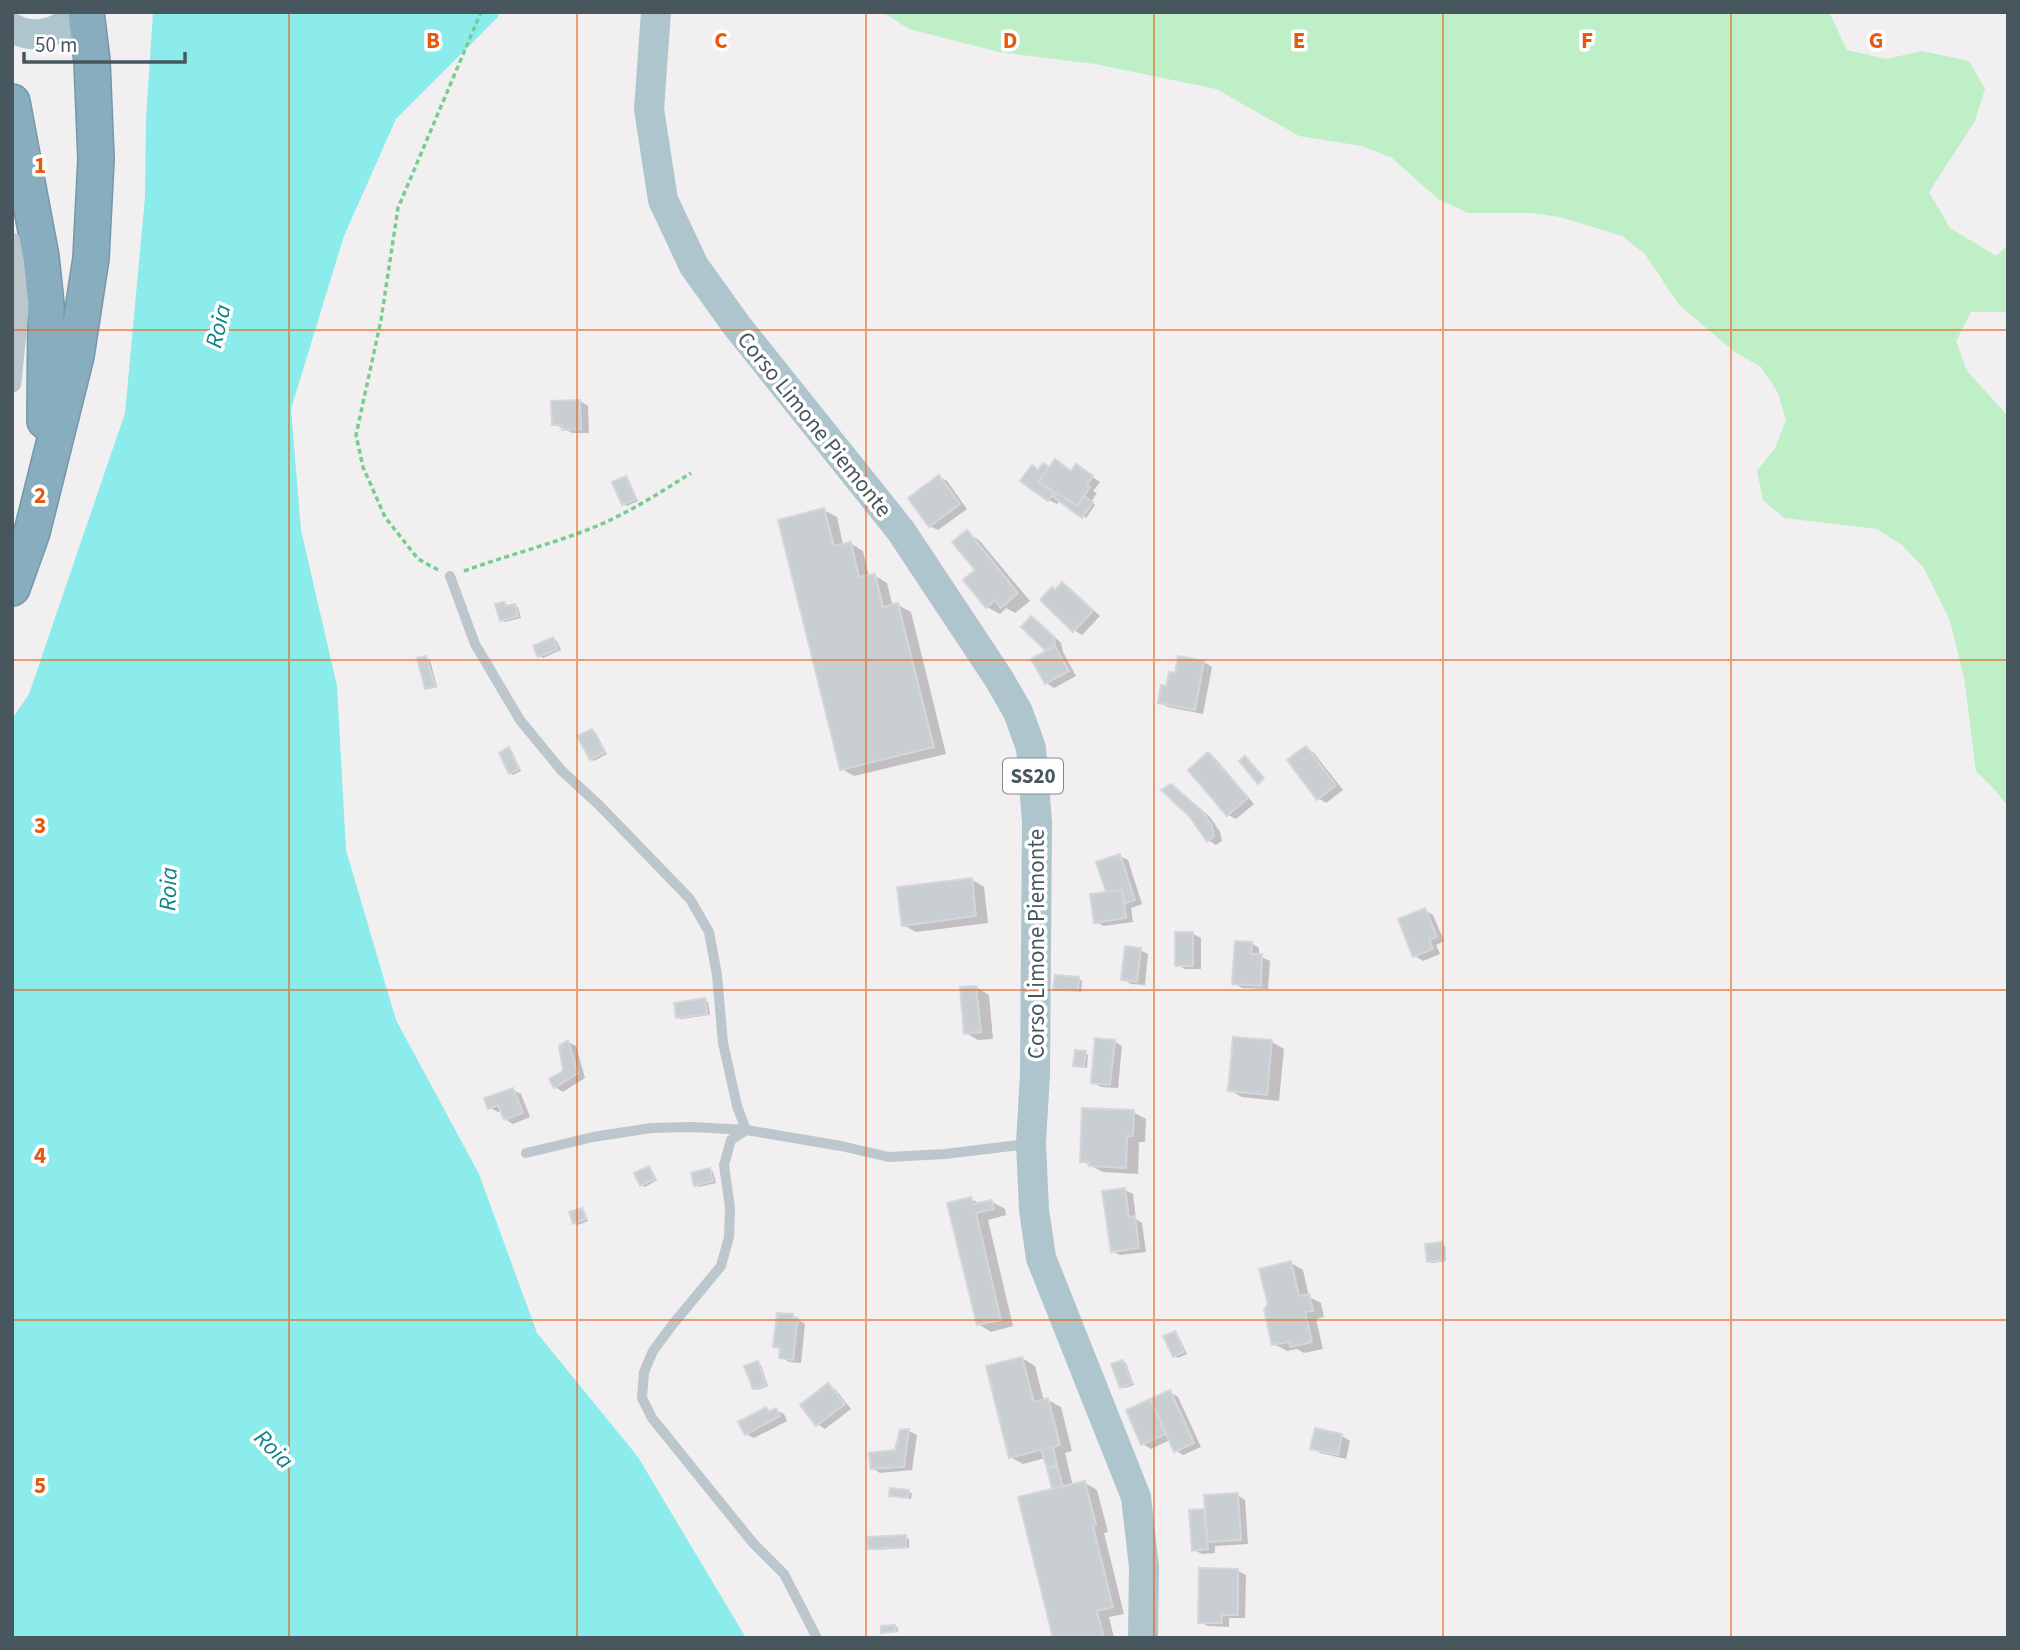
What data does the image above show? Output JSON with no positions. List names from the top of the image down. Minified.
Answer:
{"streets":{"main road":["Corso Limone Piemonte","SS20"]},"water":["Roia"],"scale_bar":"50 m","grid":{"columns":["B","C","D","E","F","G"],"rows":["1","2","3","4","5"]}}
